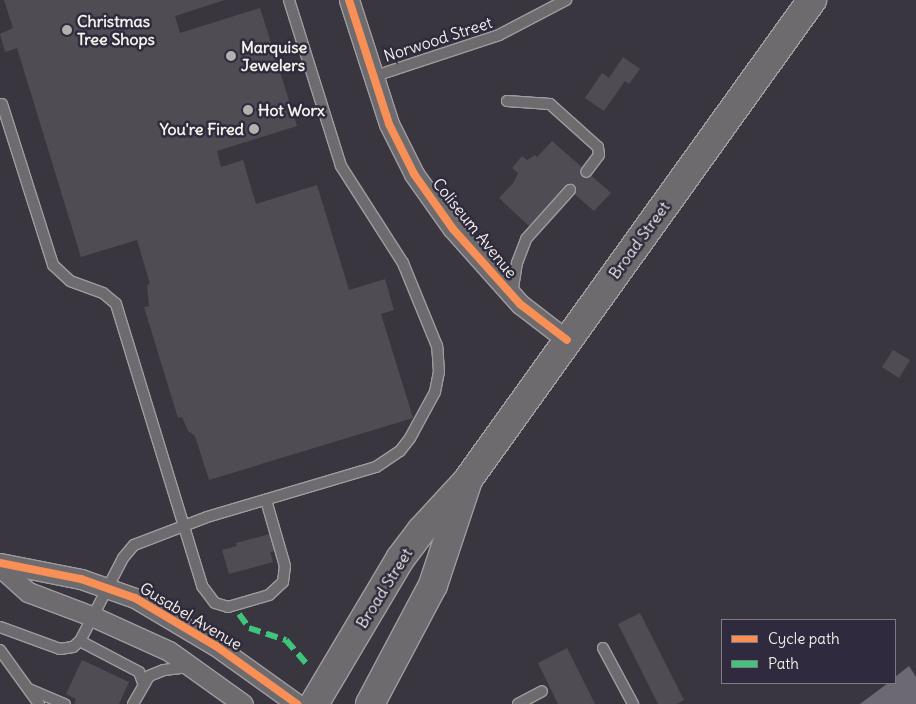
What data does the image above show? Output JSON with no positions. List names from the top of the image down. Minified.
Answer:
{"streets":{"main road":["Broad Street"],"street":["Coliseum Avenue","Gusabel Avenue"],"lane":["Norwood Street"]},"crossings":[["Norwood Street","Coliseum Avenue"],["Coliseum Avenue","Broad Street"]],"places":["Christmas Tree Shops","Marquise Jewelers","Hot Worx","You're Fired"],"legend":["Cycle path","Path"]}
